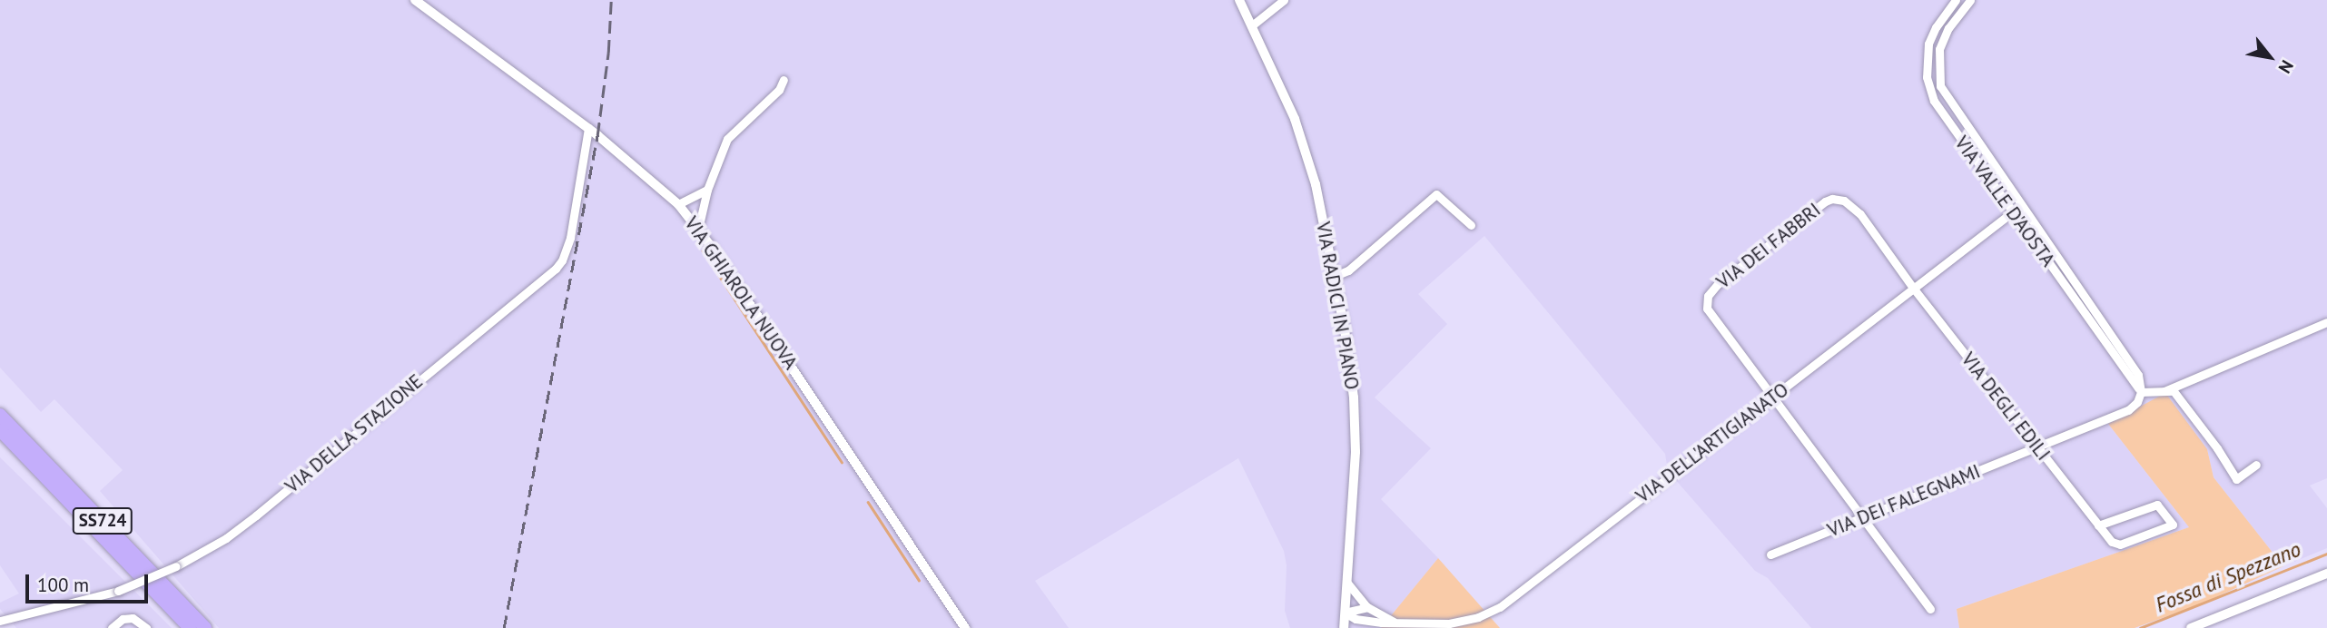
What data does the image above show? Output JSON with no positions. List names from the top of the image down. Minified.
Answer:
{"streets":{"highway":["SS724"],"street":["VIA VALLE D'AOSTA","VIA DEI FABBRI","VIA GHIAROLA NUOVA","VIA RADICI IN PIANO","VIA DEGLI EDILI","VIA DELLA STAZIONE","VIA DELL'ARTIGIANATO","VIA DEI FALEGNAMI"]},"crossings":[["VIA VALLE D'AOSTA","VIA DELL'ARTIGIANATO"],["VIA DEI FABBRI","VIA DEGLI EDILI"],["VIA DEI FABBRI","VIA DELL'ARTIGIANATO"],["VIA GHIAROLA NUOVA","VIA DELLA STAZIONE"],["VIA RADICI IN PIANO","VIA DELL'ARTIGIANATO"],["VIA DEGLI EDILI","VIA DELL'ARTIGIANATO"],["VIA DEGLI EDILI","VIA DEI FALEGNAMI"]],"water":["Fossa di Spezzano"],"scale_bar":"100 m","north":"bottom right"}
